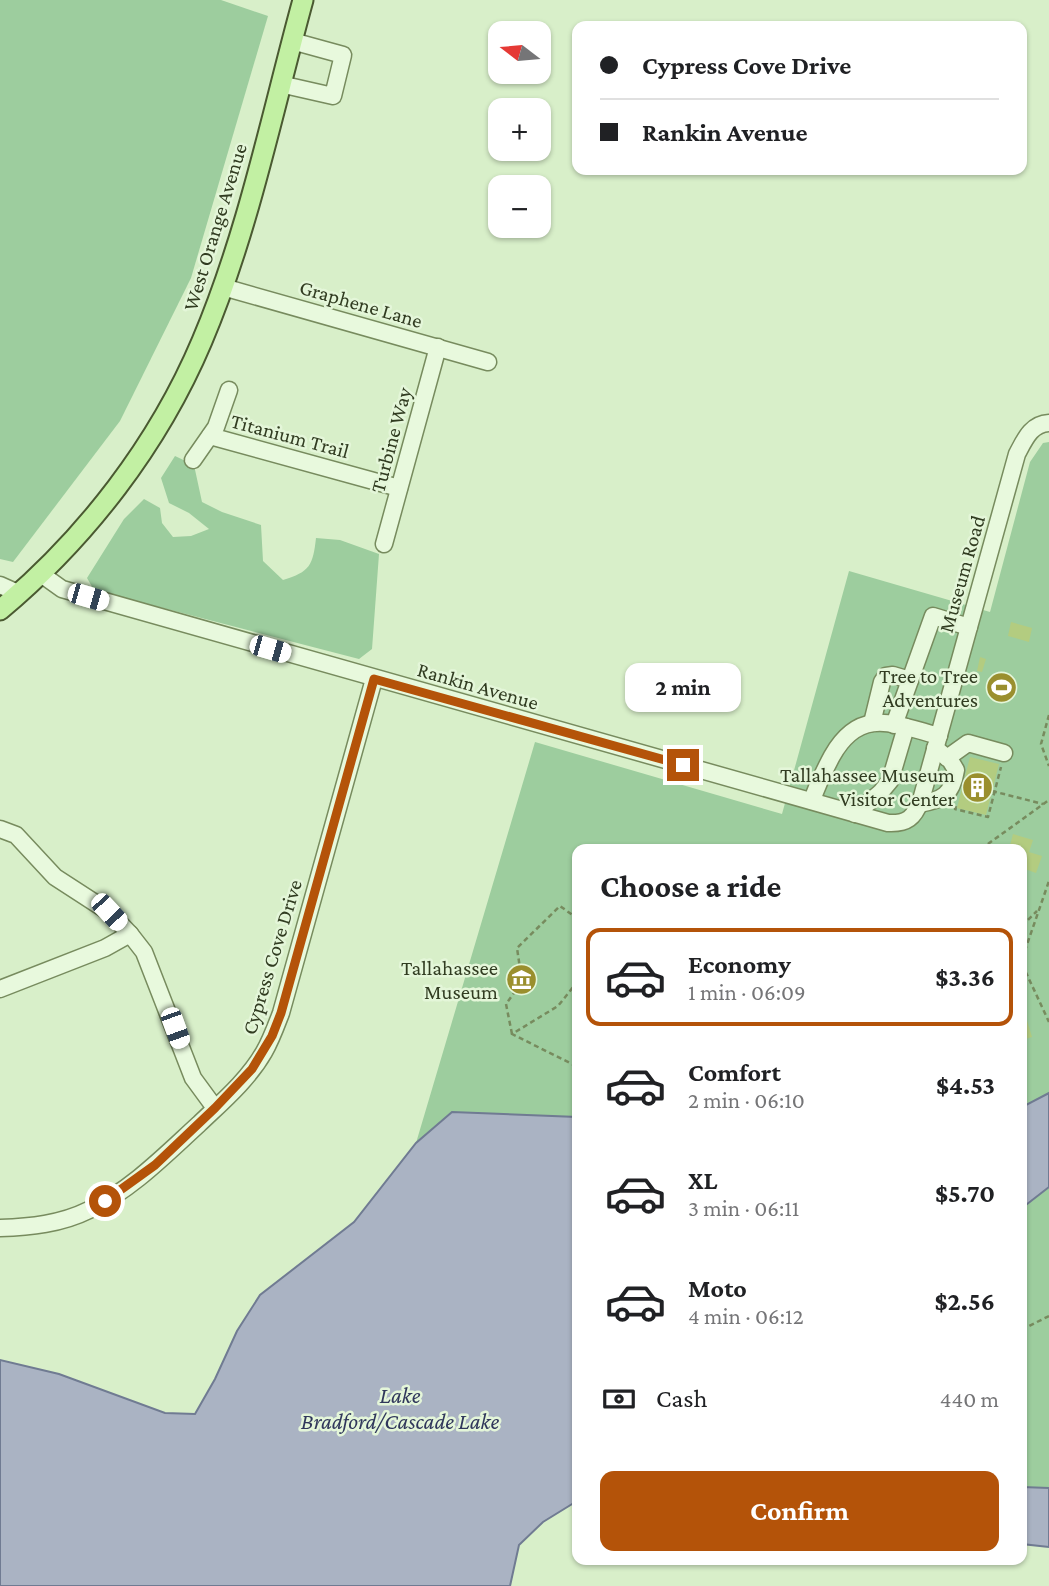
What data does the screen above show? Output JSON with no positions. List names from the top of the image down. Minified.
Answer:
{"streets":{"main road":["West Orange Avenue"],"street":["Graphene Lane","Titanium Trail","Turbine Way","Museum Road","Rankin Avenue","Cypress Cove Drive"]},"crossings":[["West Orange Avenue","Graphene Lane"],["West Orange Avenue","Rankin Avenue"],["Graphene Lane","Turbine Way"],["Titanium Trail","Turbine Way"],["Museum Road","Rankin Avenue"],["Rankin Avenue","Cypress Cove Drive"]],"water":["Lake Bradford/Cascade Lake"],"places":{"sports":["Tree to Tree Adventures"],"building":["Tallahassee Museum Visitor Center"],"museum":["Tallahassee Museum"]},"north":"left","page":{"map_buttons":["+","−"],"banner":["Cypress Cove Drive","Rankin Avenue"],"bubble":"2 min","heading":"Choose a ride","list":[{"name":"Economy","note":"1 min · 06:09","value":"$3.36"},{"name":"Comfort","note":"2 min · 06:10","value":"$4.53"},{"name":"XL","note":"3 min · 06:11","value":"$5.70"},{"name":"Moto","note":"4 min · 06:12","value":"$2.56"}],"pay":["Cash","440 m"],"buttons":"Confirm"}}
